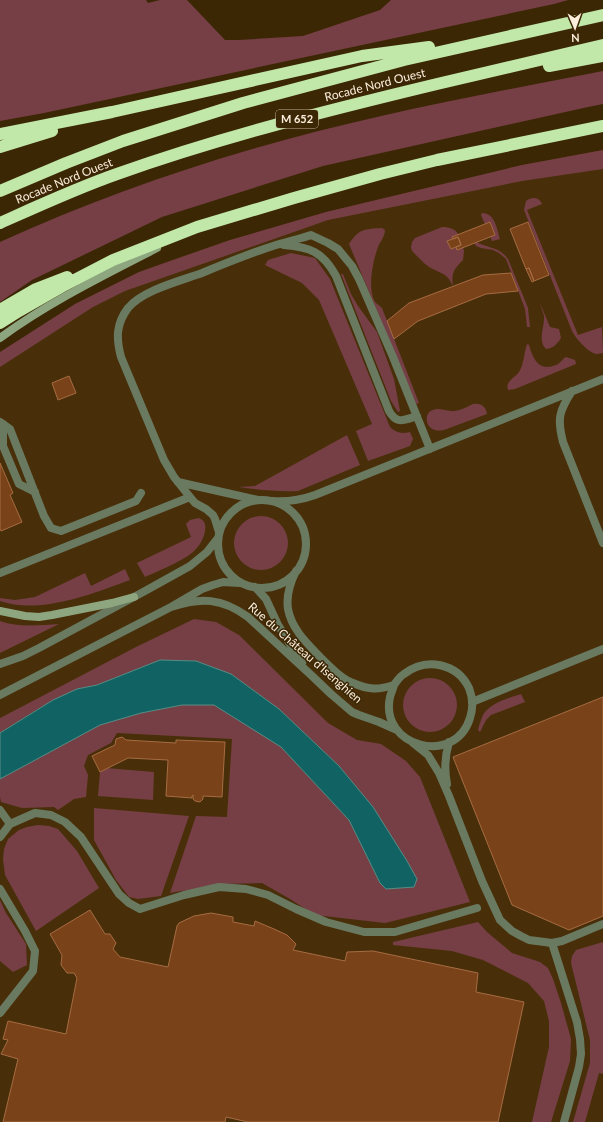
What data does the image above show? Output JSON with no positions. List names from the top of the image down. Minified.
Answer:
{"streets":{"highway":["Rocade Nord Ouest","M 652"],"street":["Rue du Château d'Isenghien"]},"north":"bottom"}
